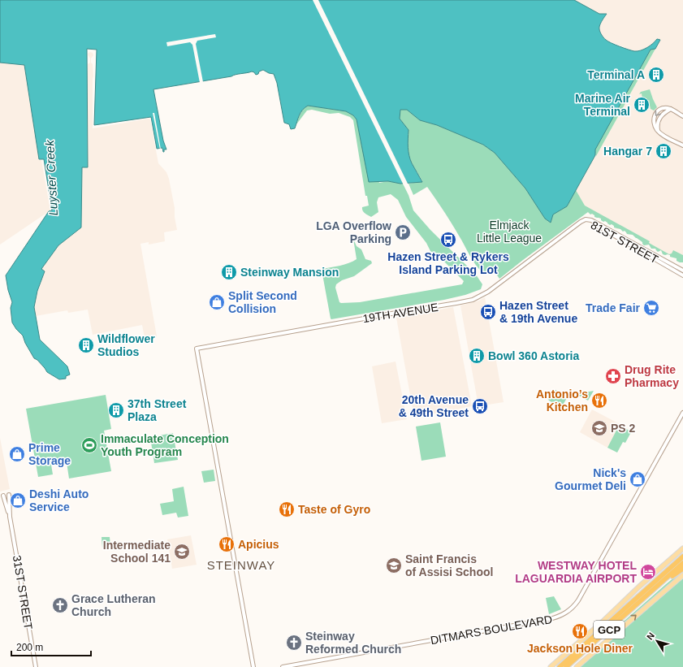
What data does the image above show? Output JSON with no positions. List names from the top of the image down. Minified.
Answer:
{"streets":{"highway":["GCP"],"street":["81ST STREET","19TH AVENUE","31ST STREET","DITMARS BOULEVARD"]},"crossings":[["81ST STREET","19TH AVENUE"]],"districts":["STEINWAY"],"water":["Luyster Creek"],"parks":["Elmjack Little League"],"places":{"building":["Terminal A","Marine Air Terminal","Hangar 7","Steinway Mansion","Wildflower Studios","Bowl 360 Astoria","37th Street Plaza"],"parking":["LGA Overflow Parking"],"bus stop":["Hazen Street & Rykers Island Parking Lot","Hazen Street & 19th Avenue","20th Avenue & 49th Street"],"shop":["Split Second Collision","Prime Storage","Nick's Gourmet Deli","Deshi Auto Service"],"supermarket":["Trade Fair"],"pharmacy":["Drug Rite Pharmacy"],"restaurant":["Antonio’s Kitchen","Taste of Gyro","Apicius","Jackson Hole Diner"],"school or university":["PS 2","Intermediate School 141","Saint Francis of Assisi School"],"sports":["Immaculate Conception Youth Program"],"hotel":["WESTWAY HOTEL LAGUARDIA AIRPORT"],"church":["Grace Lutheran Church","Steinway Reformed Church"]},"scale_bar":"200 m","north":"top left"}
